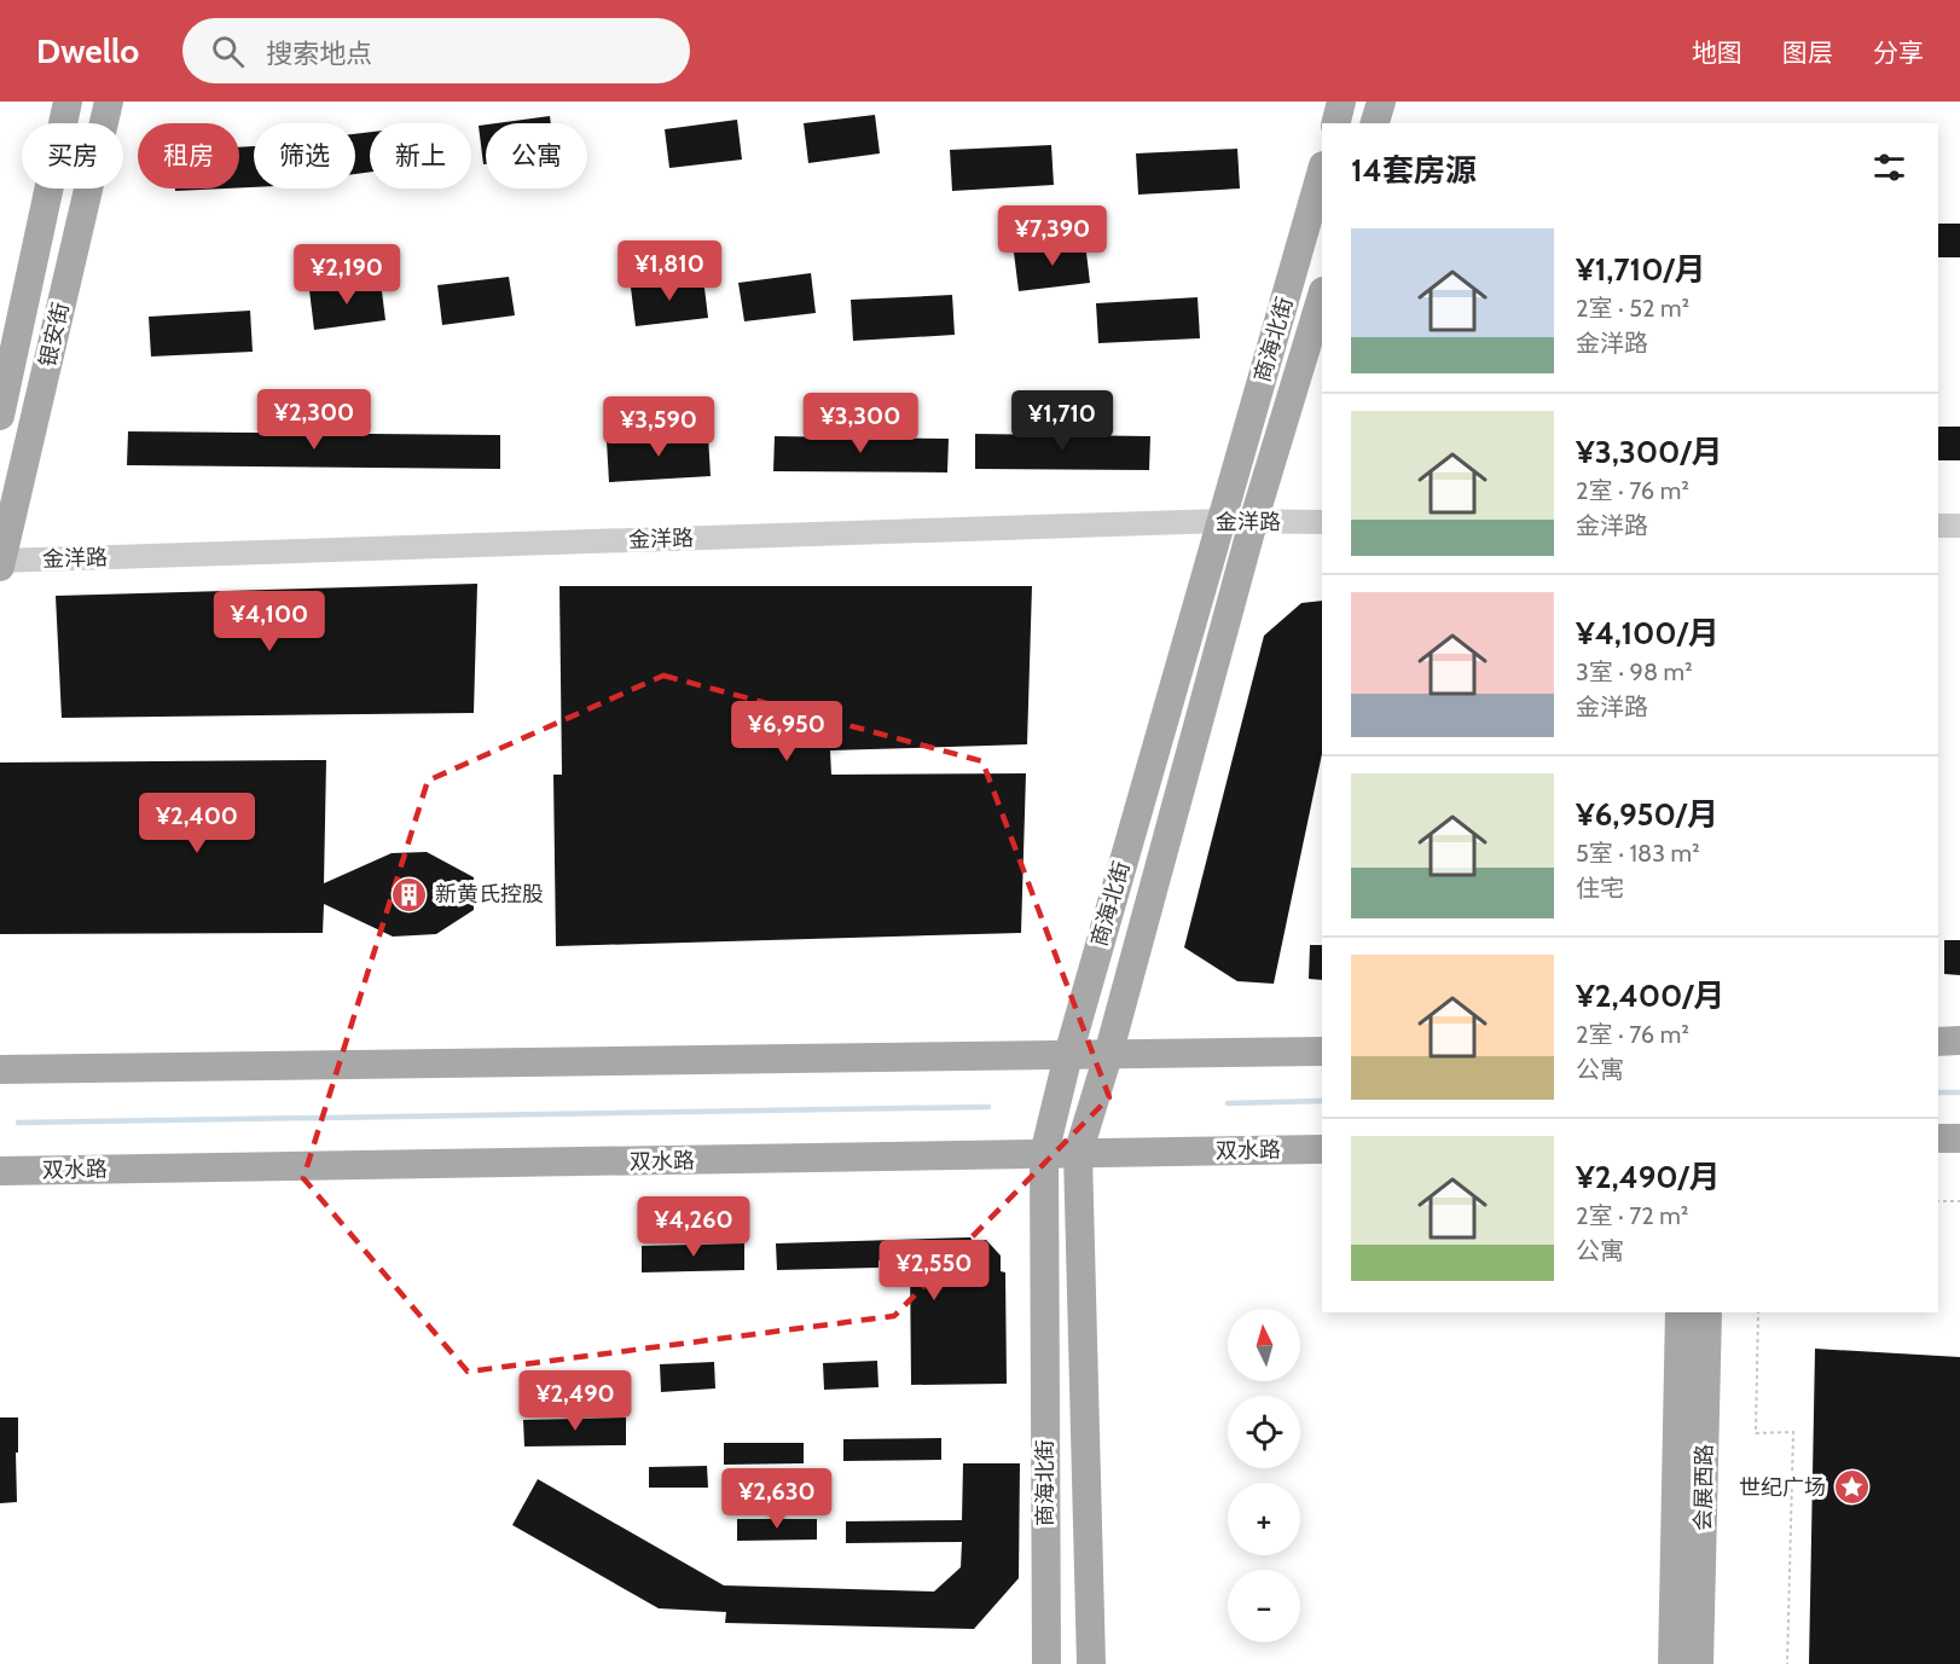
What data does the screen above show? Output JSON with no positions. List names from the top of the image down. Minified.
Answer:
{"streets":{"main road":["银安街","商海北街","双水路","会展西路"],"street":["金洋路"]},"crossings":[["银安街","金洋路"],["商海北街","金洋路"],["商海北街","双水路"]],"places":{"building":["新黄氏控股"],"place":["世纪广场"]},"north":"top","page":{"header":"Dwello","search":"搜索地点","nav":["地图","图层","分享"],"chip":["买房","租房","筛选","新上","公寓"],"heading":"14套房源","price":["¥7,390","¥1,810","¥2,190","¥2,300","¥1,710","¥3,300","¥3,590","¥4,100","¥6,950","¥2,400","¥4,260","¥2,550","¥2,490","¥2,630"],"list":[{"name":"¥1,710/月","note":"2室 · 52 m² · 金洋路"},{"name":"¥3,300/月","note":"2室 · 76 m² · 金洋路"},{"name":"¥4,100/月","note":"3室 · 98 m² · 金洋路"},{"name":"¥6,950/月","note":"5室 · 183 m² · 住宅"},{"name":"¥2,400/月","note":"2室 · 76 m² · 公寓"},{"name":"¥2,490/月","note":"2室 · 72 m² · 公寓"}],"map_buttons":["+","−"]}}
